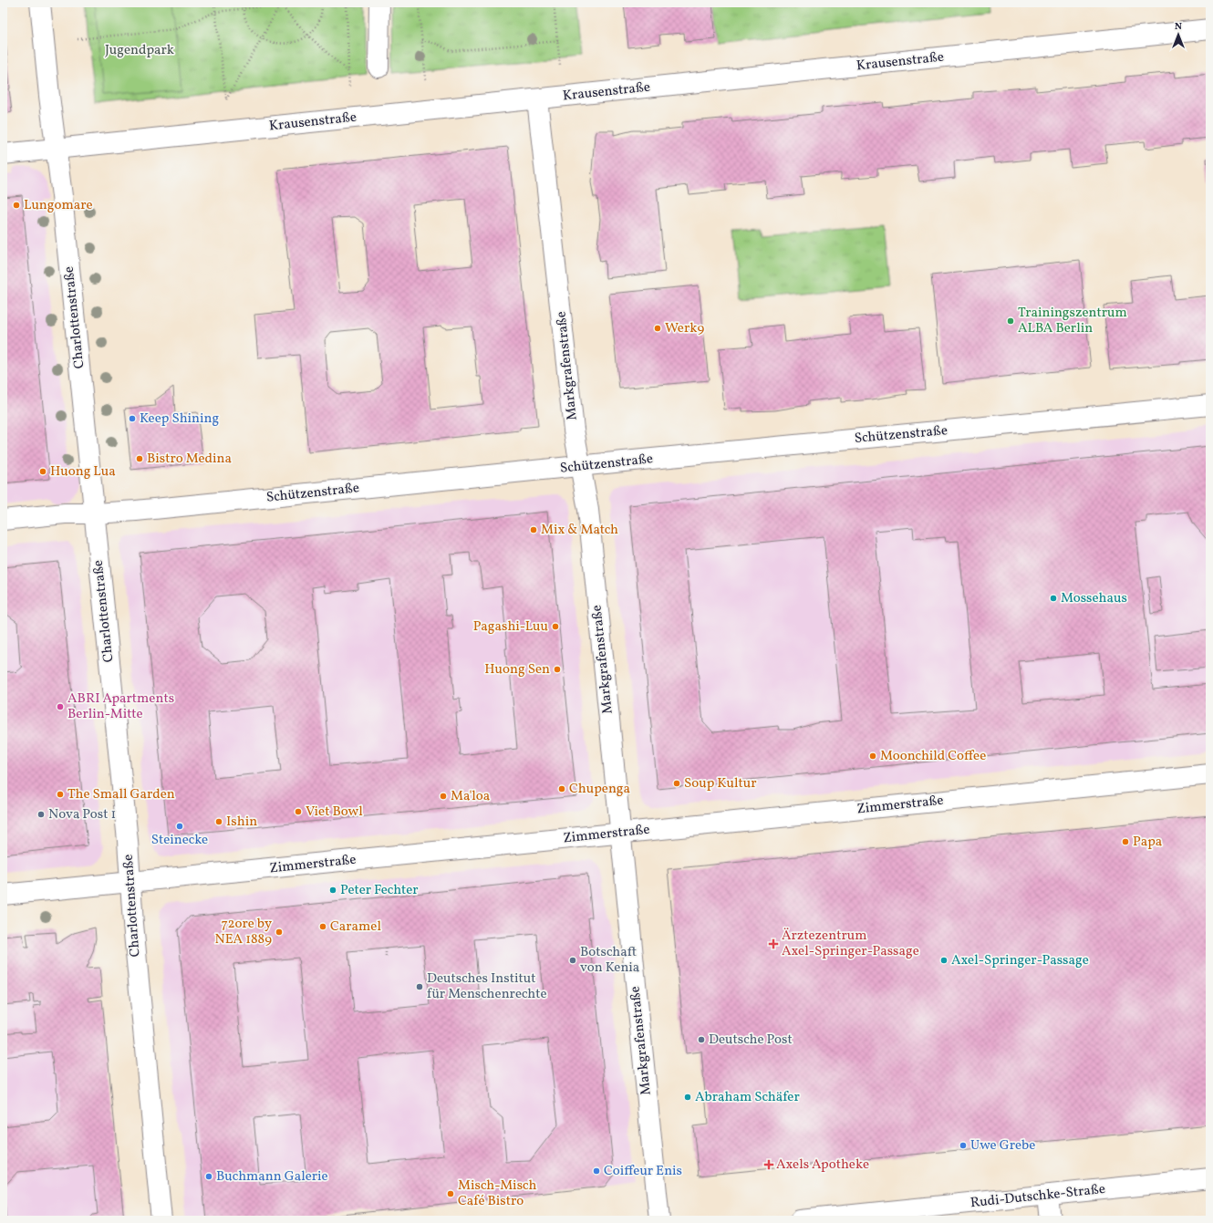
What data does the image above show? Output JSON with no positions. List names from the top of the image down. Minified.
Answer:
{"streets":{"street":["Krausenstraße","Charlottenstraße","Markgrafenstraße","Schützenstraße","Zimmerstraße","Rudi-Dutschke-Straße"]},"crossings":[["Krausenstraße","Charlottenstraße"],["Krausenstraße","Markgrafenstraße"],["Charlottenstraße","Schützenstraße"],["Charlottenstraße","Zimmerstraße"],["Markgrafenstraße","Schützenstraße"],["Markgrafenstraße","Zimmerstraße"]],"parks":["Jugendpark"],"places":{"other":["Lungomare","Trainingszentrum ALBA Berlin","Werk9","Keep Shining","Bistro Medina","Huong Lua","Mix & Match","Mossehaus","Pagashi-Luu","Huong Sen","ABRI Apartments Berlin-Mitte","Moonchild Coffee","Soup Kultur","Chupenga","The Small Garden","Ma'loa","Viet Bowl","Nova Post 1","Ishin","Steinecke","Papa","Peter Fechter","Caramel","72ore by NEA 1889","Botschaft von Kenia","Axel-Springer-Passage","Deutsches Institut für Menschenrechte","Deutsche Post","Abraham Schäfer","Uwe Grebe","Coiffeur Enis","Buchmann Galerie","Misch-Misch Café Bistro"],"health":["Ärztezentrum Axel-Springer-Passage","Axels Apotheke"]},"north":"top"}
